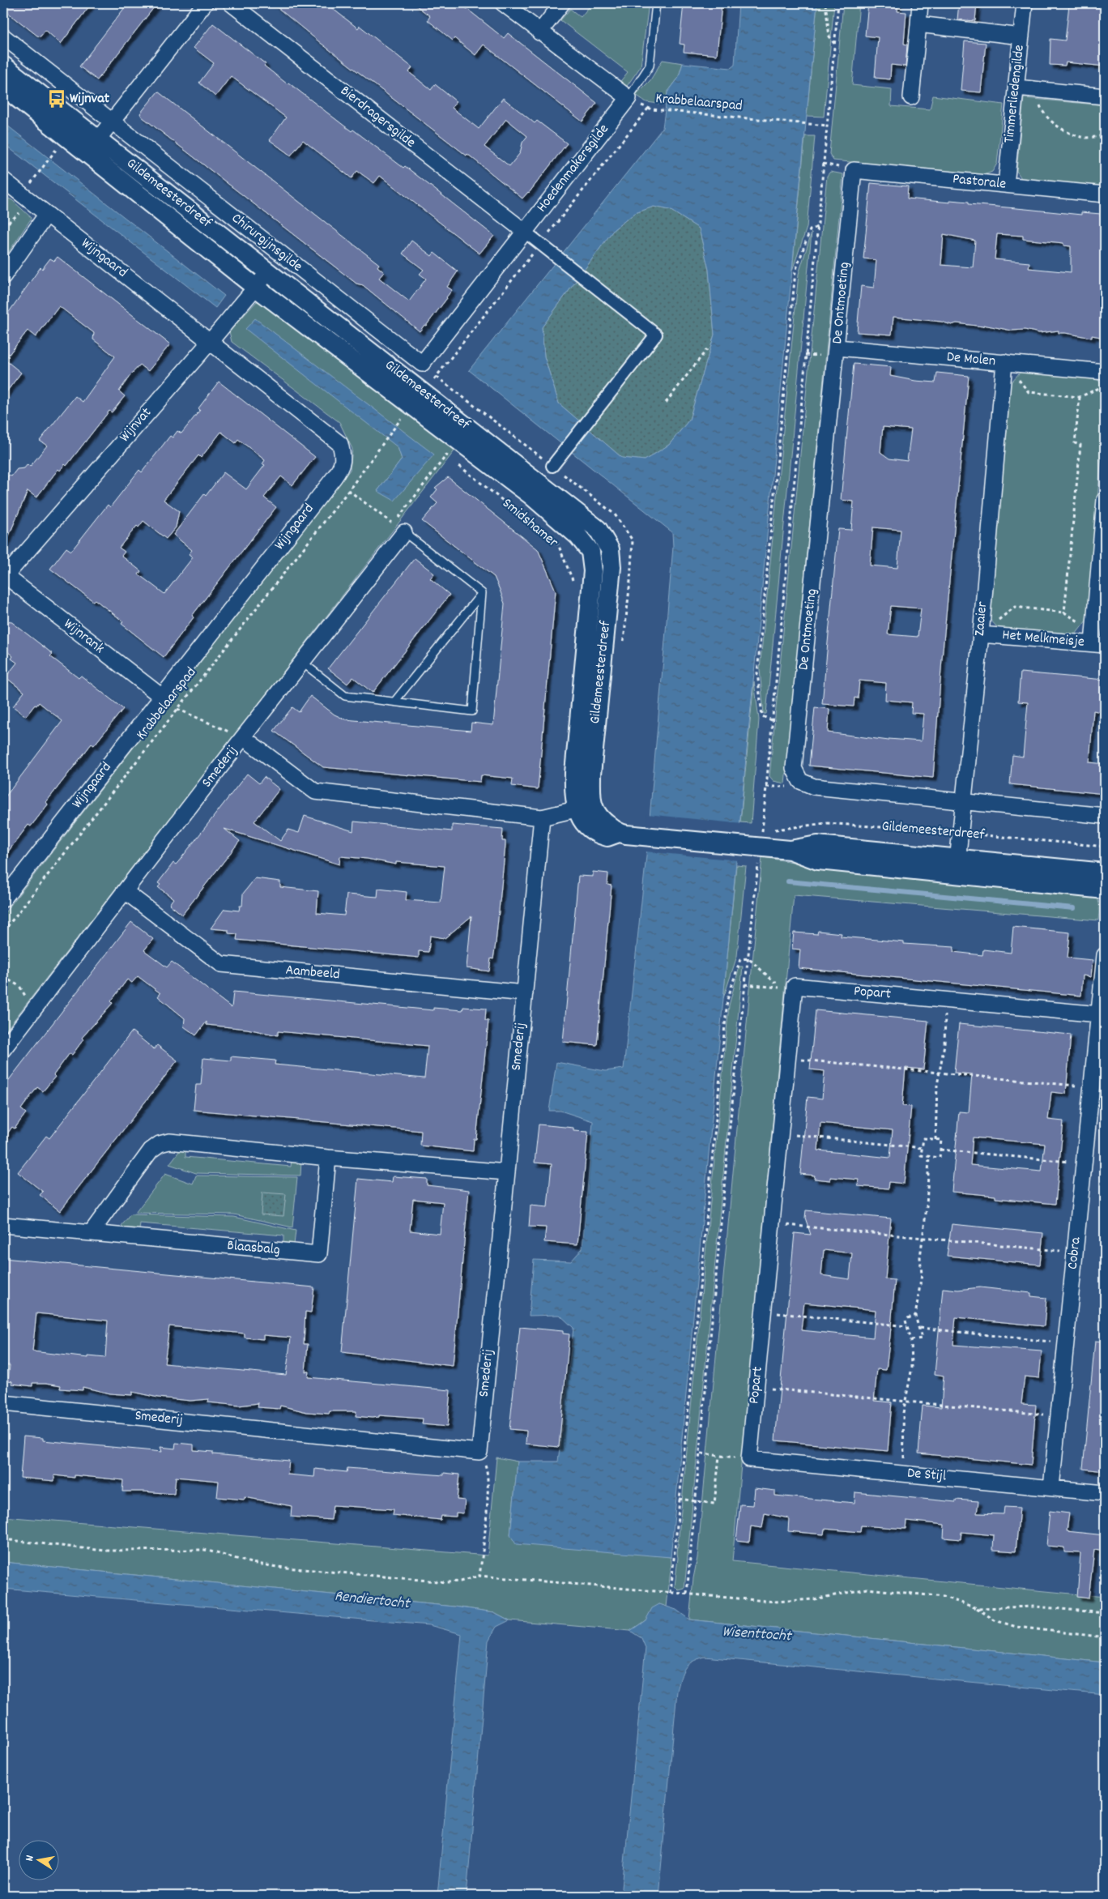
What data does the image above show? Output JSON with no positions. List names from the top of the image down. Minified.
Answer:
{"streets":{"street":["Timmerliedengilde","Bierdragersgilde","Hoedenmakersgilde","Pastorale","Gildemeesterdreef","Chirurgijnsgilde","Wijngaard","De Ontmoeting","De Molen","Wijnvat","Zaaier","Wijnrank","Het Melkmeisje","Smederij","Aambeeld","Popart","Blaasbalg","Cobra","De Stijl"],"path":["Krabbelaarspad","Smidshamer"]},"crossings":[["Timmerliedengilde","Pastorale"],["Krabbelaarspad","Gildemeesterdreef"],["Bierdragersgilde","Hoedenmakersgilde"],["Hoedenmakersgilde","Chirurgijnsgilde"],["Pastorale","De Ontmoeting"],["Gildemeesterdreef","Wijnvat"],["Gildemeesterdreef","Zaaier"],["Gildemeesterdreef","Smederij"],["Wijngaard","Wijnvat"],["Wijngaard","Wijnrank"],["De Ontmoeting","De Molen"],["De Ontmoeting","Zaaier"],["De Molen","Zaaier"],["Wijnvat","Wijnrank"],["Zaaier","Het Melkmeisje"],["Smederij","Aambeeld"],["Popart","Cobra"],["Popart","De Stijl"],["Cobra","De Stijl"]],"water":["Rendiertocht","Wisenttocht"],"places":{"bus stop":["Wijnvat"]},"north":"left"}
